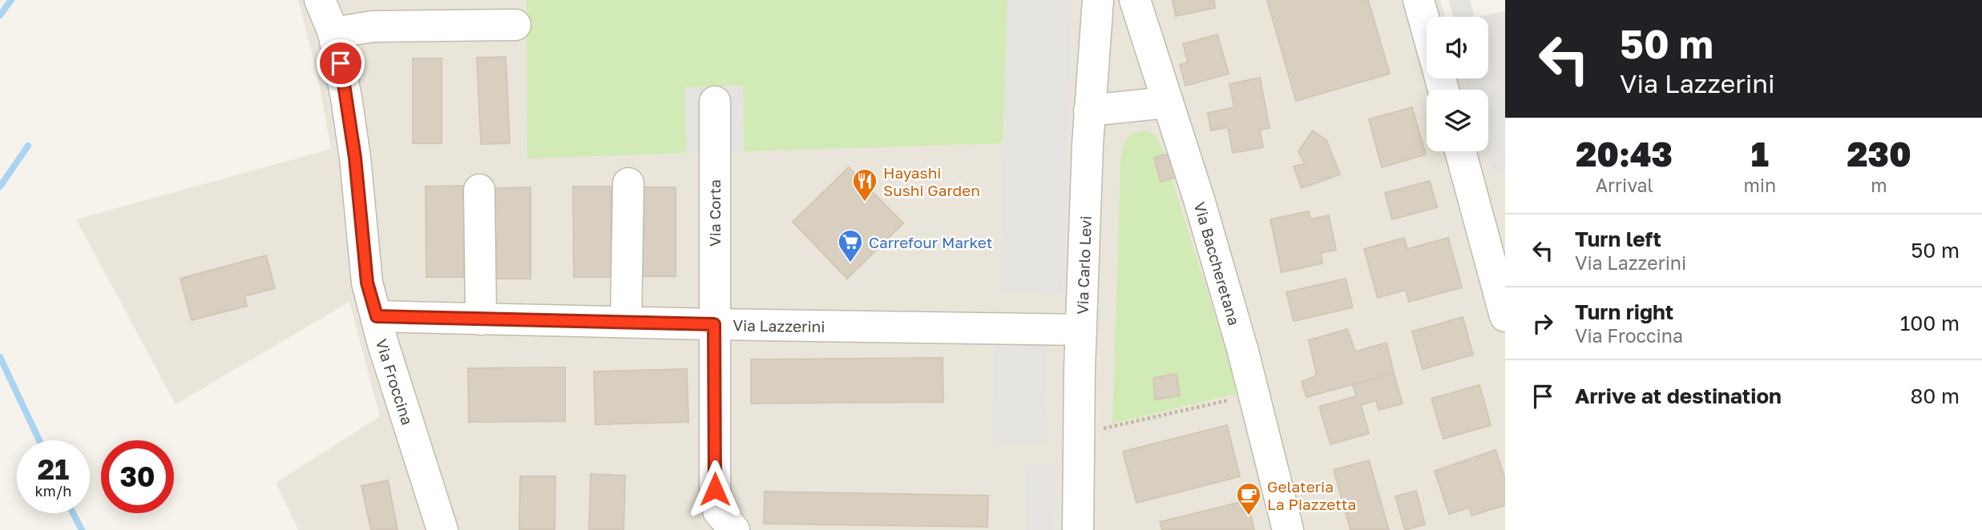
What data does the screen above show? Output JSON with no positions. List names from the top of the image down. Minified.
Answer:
{"streets":{"street":["Via Corta","Via Baccheretana","Via Carlo Levi","Via Lazzerini","Via Froccina"]},"crossings":[["Via Corta","Via Lazzerini"],["Via Carlo Levi","Via Lazzerini"],["Via Lazzerini","Via Froccina"]],"places":{"restaurant":["Hayashi Sushi Garden"],"supermarket":["Carrefour Market"],"cafe":["Gelateria La Piazzetta"]},"page":{"turn":["50 m","Via Lazzerini"],"eta":["20:43","Arrival","1","min","230","m"],"list":[{"name":"Turn left","note":"Via Lazzerini","value":"50 m"},{"name":"Turn right","note":"Via Froccina","value":"100 m"},{"name":"Arrive at destination","value":"80 m"}],"speed":"21 km/h","limit":"30"}}
